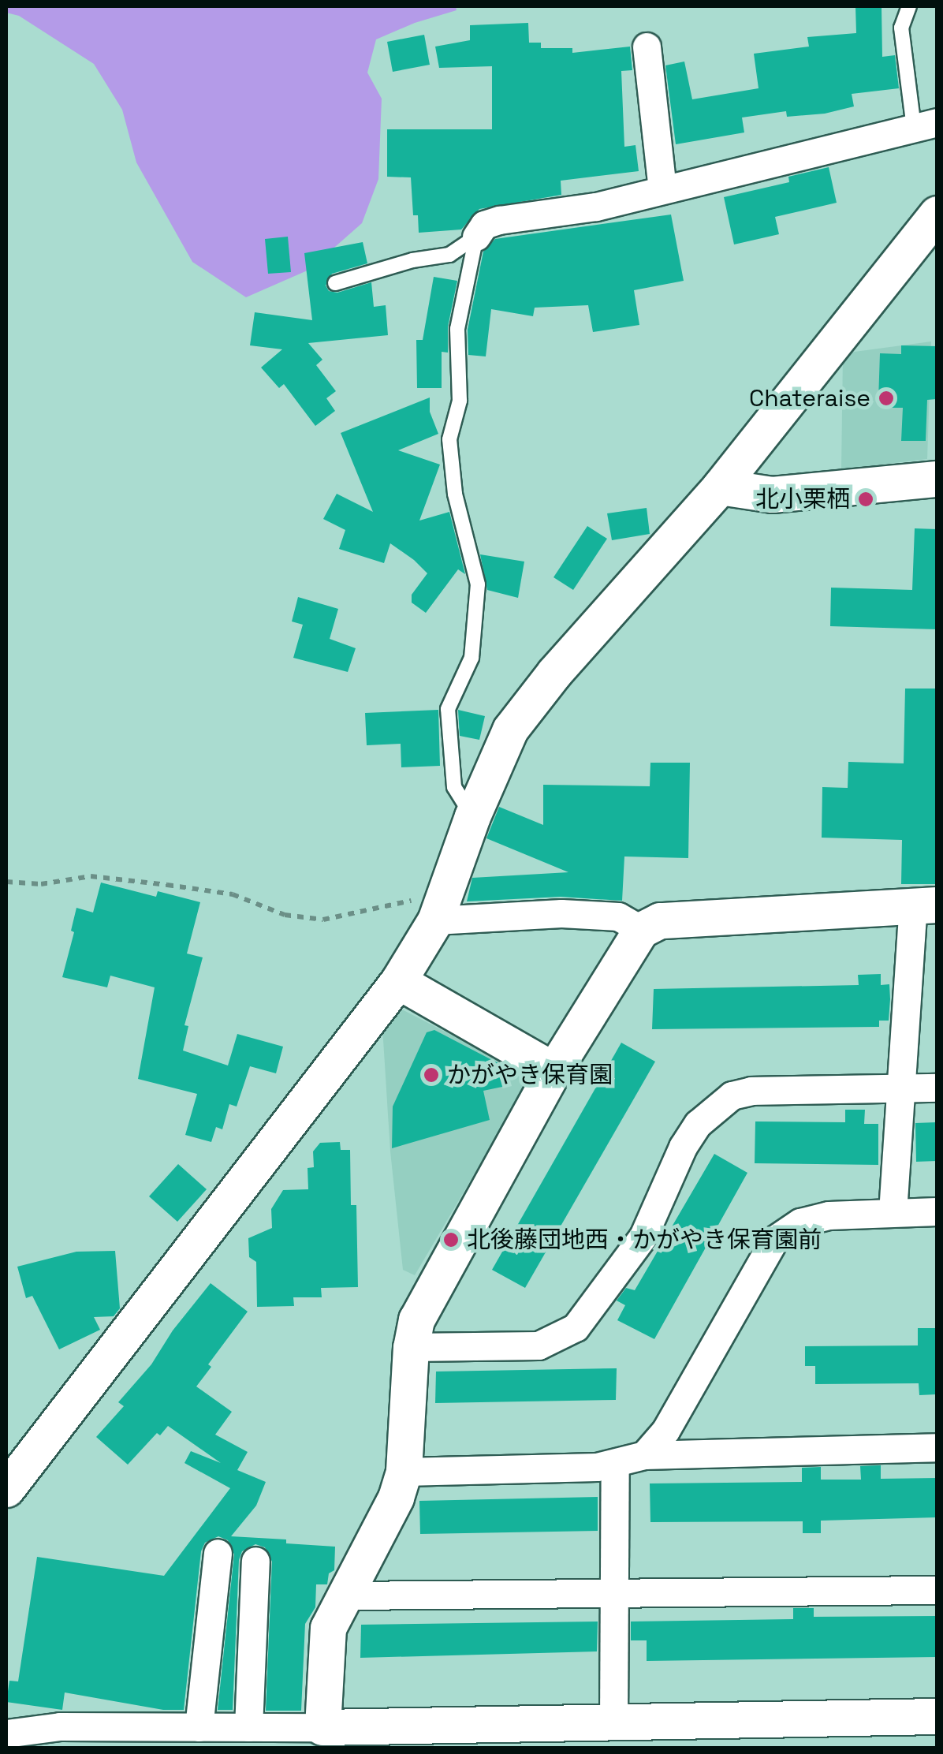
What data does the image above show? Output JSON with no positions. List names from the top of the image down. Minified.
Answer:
{"places":["Chateraise","北小栗栖","かがやき保育園","北後藤団地西・かがやき保育園前"]}
